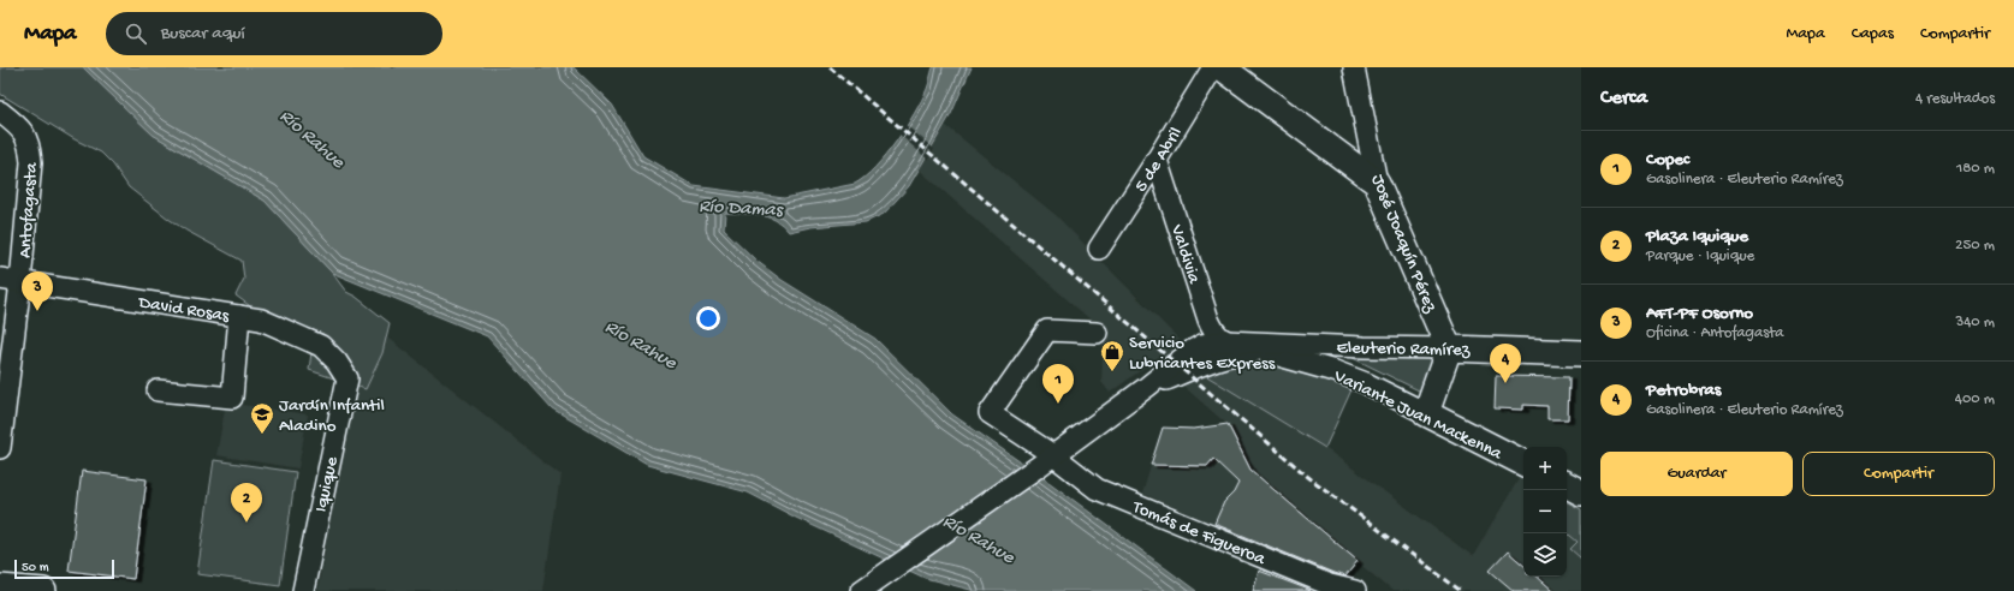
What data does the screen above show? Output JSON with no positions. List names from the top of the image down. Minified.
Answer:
{"streets":{"main road":["José Joaquín Pérez","Eleuterio Ramírez","Variante Juan Mackenna"],"street":["5 de Abril","Antofagasta","Valdivia","David Rosas","Iquique","Tomás de Figueroa"]},"crossings":[["5 de Abril","Valdivia"],["Antofagasta","David Rosas"],["José Joaquín Pérez","Eleuterio Ramírez"],["Valdivia","Eleuterio Ramírez"],["Valdivia","Variante Juan Mackenna"],["David Rosas","Iquique"],["Eleuterio Ramírez","Variante Juan Mackenna"]],"water":["Río Rahue","Río Damas"],"places":{"shop":["Servicio Lubricantes Express"],"school or university":["Jardín Infantil Aladino"]},"scale_bar":"50 m","page":{"header":"Mapa","search":"Buscar aquí","nav":["Mapa","Capas","Compartir"],"heading":["Cerca","4 resultados"],"list":[{"mark":"1","name":"Copec","note":"Gasolinera · Eleuterio Ramírez","value":"180 m"},{"mark":"2","name":"Plaza Iquique","note":"Parque · Iquique","value":"250 m"},{"mark":"3","name":"AFT-PF Osorno","note":"Oficina · Antofagasta","value":"340 m"},{"mark":"4","name":"Petrobras","note":"Gasolinera · Eleuterio Ramírez","value":"400 m"}],"pins":["3","4","1","2"],"buttons":["Guardar","Compartir"],"map_buttons":["+","−"],"scale":"50 m"}}
